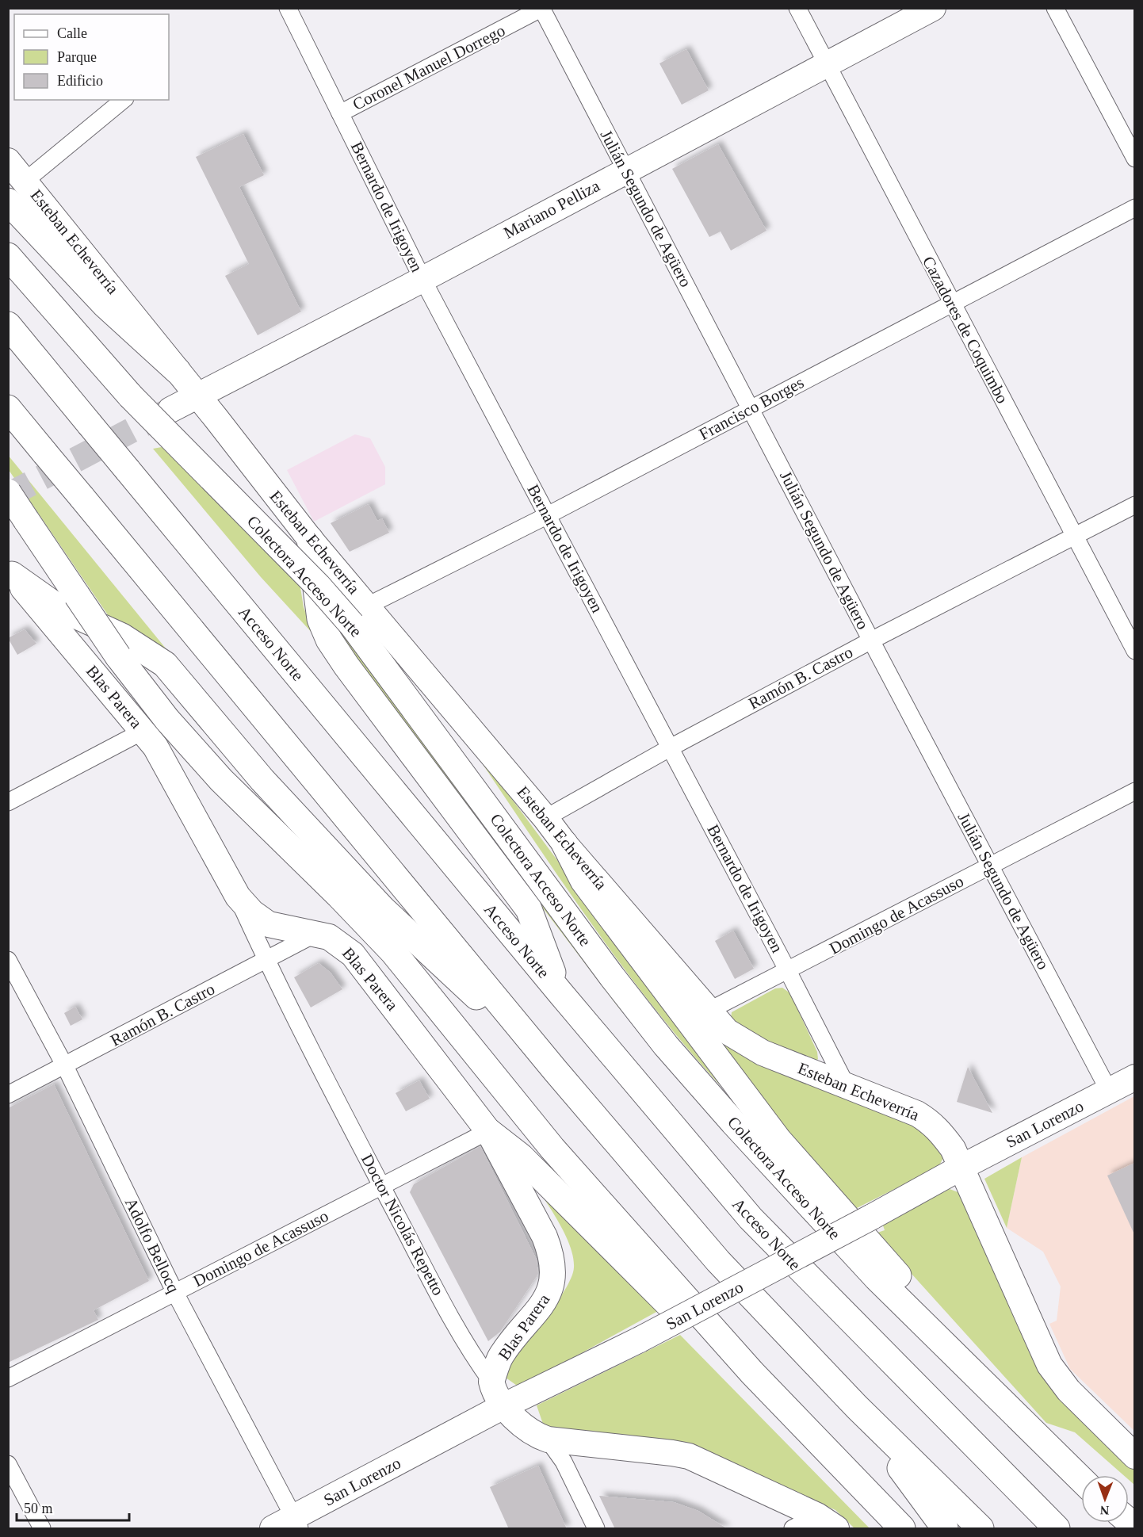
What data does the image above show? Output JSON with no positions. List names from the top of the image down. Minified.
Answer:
{"streets":{"highway":["Colectora Acceso Norte","Acceso Norte"],"street":["Coronel Manuel Dorrego","Bernardo de Irigoyen","Julián Segundo de Agüero","Mariano Pelliza","Esteban Echeverría","Cazadores de Coquimbo","Francisco Borges","Ramón B. Castro","Blas Parera","Domingo de Acassuso","San Lorenzo","Doctor Nicolás Repetto","Adolfo Bellocq"]},"crossings":[["Coronel Manuel Dorrego","Bernardo de Irigoyen"],["Coronel Manuel Dorrego","Julián Segundo de Agüero"],["Bernardo de Irigoyen","Mariano Pelliza"],["Bernardo de Irigoyen","Esteban Echeverría"],["Bernardo de Irigoyen","Francisco Borges"],["Bernardo de Irigoyen","Ramón B. Castro"],["Bernardo de Irigoyen","Domingo de Acassuso"],["Julián Segundo de Agüero","Mariano Pelliza"],["Julián Segundo de Agüero","Francisco Borges"],["Julián Segundo de Agüero","Ramón B. Castro"],["Julián Segundo de Agüero","Domingo de Acassuso"],["Julián Segundo de Agüero","San Lorenzo"],["Mariano Pelliza","Esteban Echeverría"],["Mariano Pelliza","Cazadores de Coquimbo"],["Esteban Echeverría","Francisco Borges"],["Esteban Echeverría","Colectora Acceso Norte"],["Esteban Echeverría","Ramón B. Castro"],["Esteban Echeverría","Domingo de Acassuso"],["Esteban Echeverría","San Lorenzo"],["Cazadores de Coquimbo","Francisco Borges"],["Cazadores de Coquimbo","Ramón B. Castro"],["Francisco Borges","Colectora Acceso Norte"],["Ramón B. Castro","Blas Parera"],["Ramón B. Castro","Doctor Nicolás Repetto"],["Ramón B. Castro","Adolfo Bellocq"],["Blas Parera","Domingo de Acassuso"],["Blas Parera","Doctor Nicolás Repetto"],["Domingo de Acassuso","Doctor Nicolás Repetto"],["Domingo de Acassuso","Adolfo Bellocq"],["San Lorenzo","Doctor Nicolás Repetto"],["San Lorenzo","Adolfo Bellocq"]],"legend":["Calle","Parque","Edificio"],"scale_bar":"50 m","north":"bottom"}
